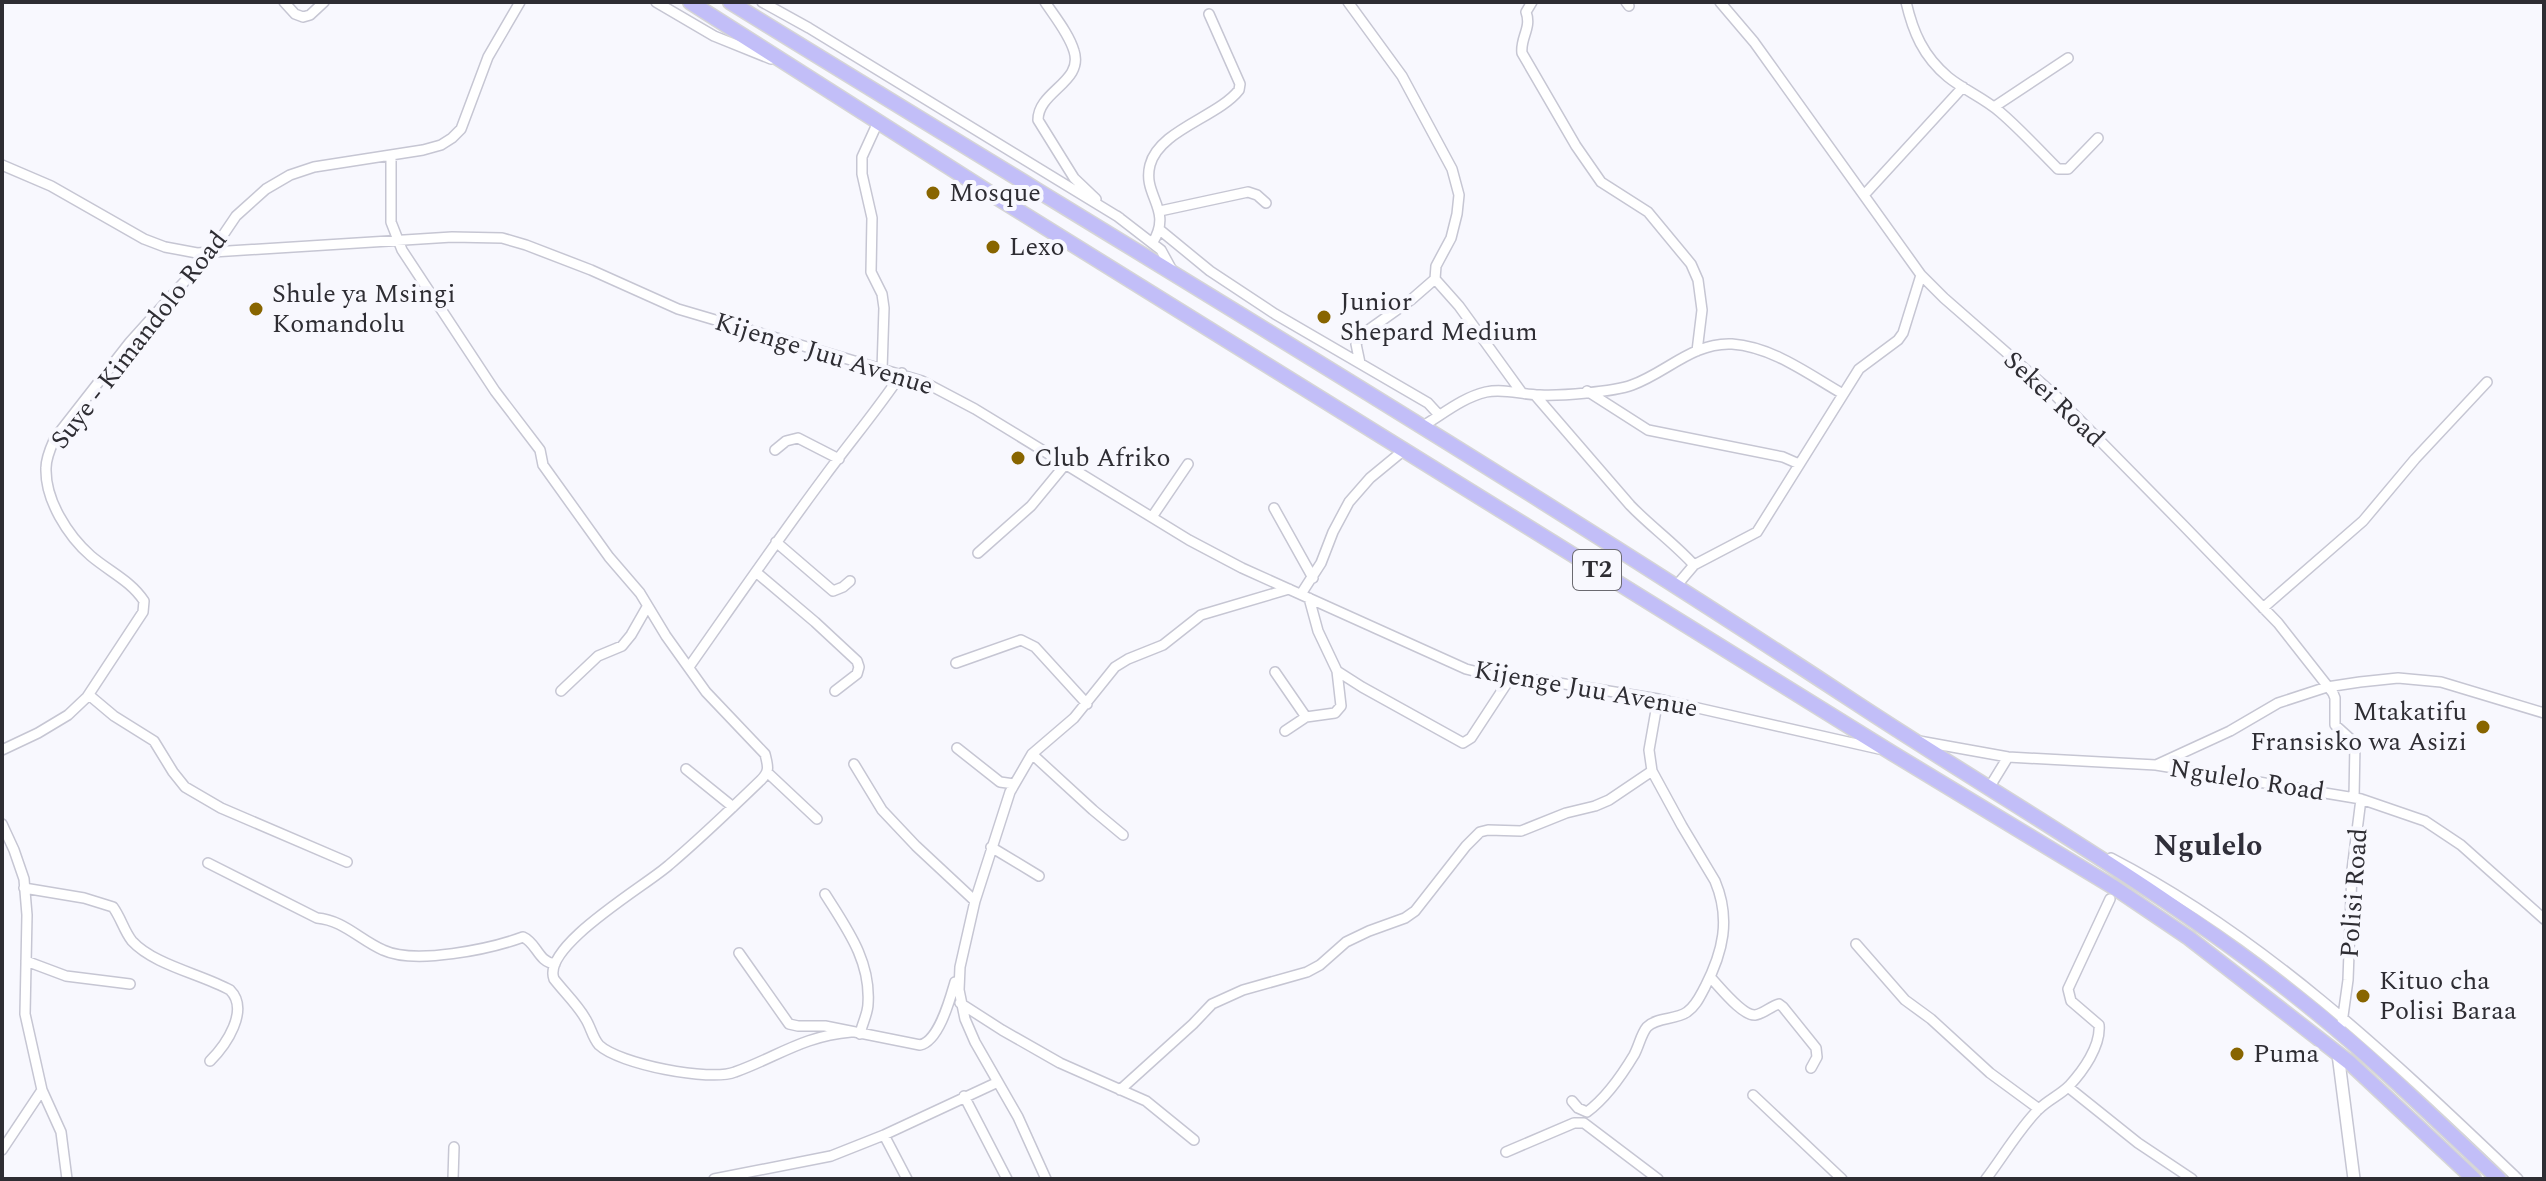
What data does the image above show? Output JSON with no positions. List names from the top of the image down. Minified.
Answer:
{"streets":{"highway":["T2"],"street":["Suye - Kimandolo Road","Kijenge Juu Avenue","Sekei Road","Ngulelo Road","Polisi Road"]},"crossings":[["Suye - Kimandolo Road","Kijenge Juu Avenue"],["Kijenge Juu Avenue","T2"],["Sekei Road","Ngulelo Road"],["Sekei Road","Polisi Road"],["T2","Ngulelo Road"],["T2","Polisi Road"],["Ngulelo Road","Polisi Road"]],"districts":["Ngulelo"],"places":["Mosque","Lexo","Shule ya Msingi Komandolu","Junior Shepard Medium","Club Afriko","Mtakatifu Fransisko wa Asizi","Kituo cha Polisi Baraa","Puma"]}
